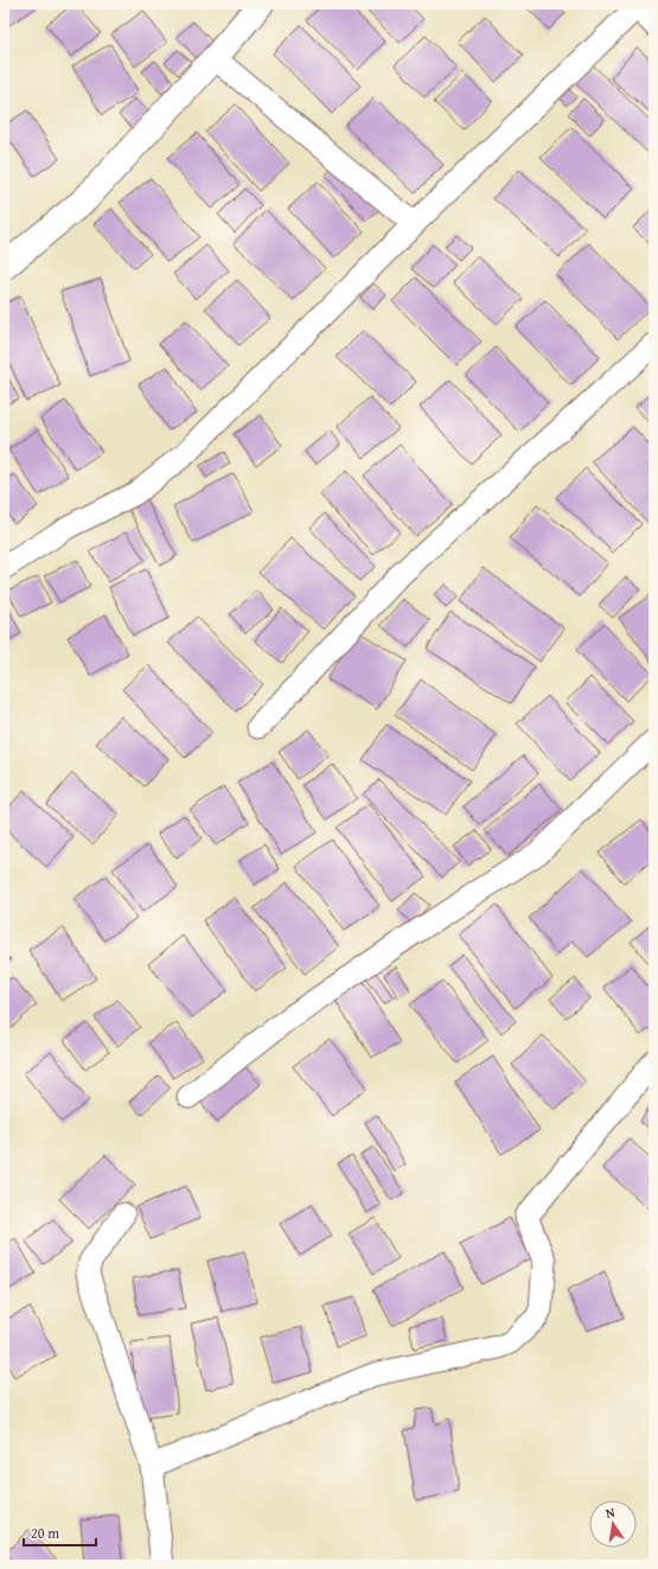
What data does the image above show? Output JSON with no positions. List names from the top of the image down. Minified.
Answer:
{"scale_bar":"20 m","north":"top"}
